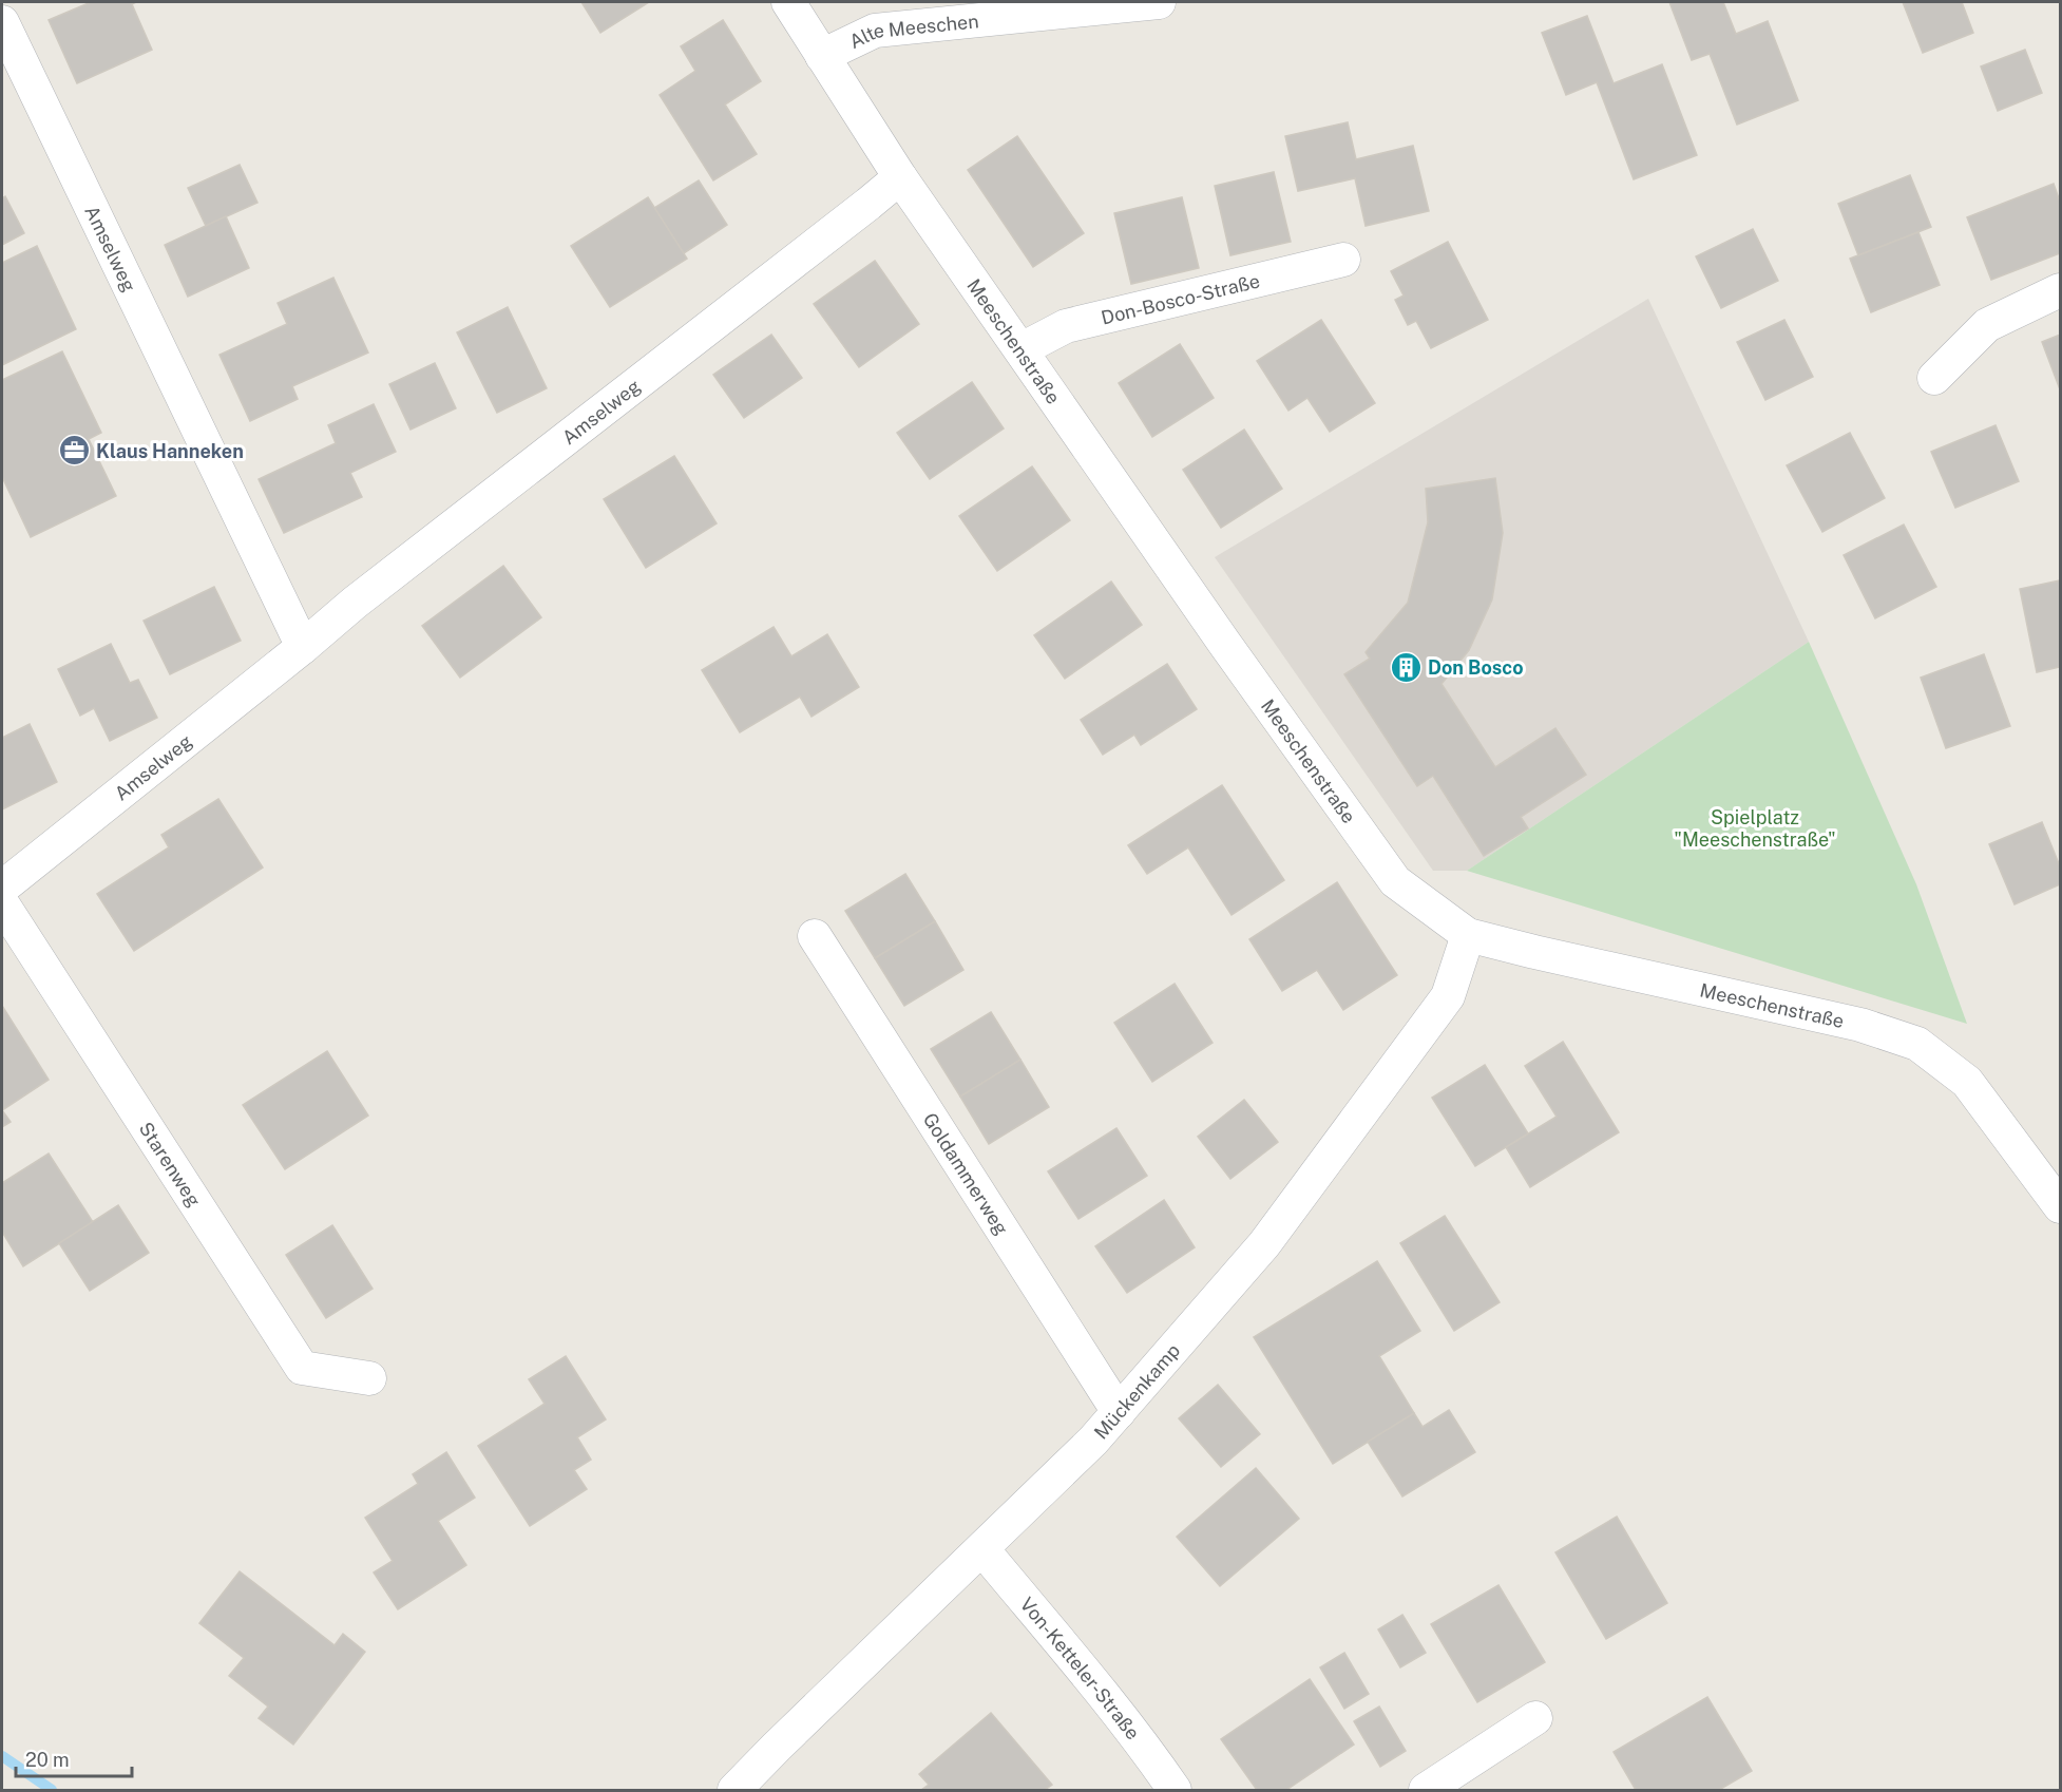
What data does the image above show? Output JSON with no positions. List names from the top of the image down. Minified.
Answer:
{"streets":{"street":["Alte Meeschen","Amselweg","Don-Bosco-Straße","Meeschenstraße","Starenweg","Goldammerweg","Mückenkamp","Von-Ketteler-Straße"]},"crossings":[["Alte Meeschen","Meeschenstraße"],["Amselweg","Meeschenstraße"],["Don-Bosco-Straße","Meeschenstraße"],["Meeschenstraße","Mückenkamp"],["Goldammerweg","Mückenkamp"],["Mückenkamp","Von-Ketteler-Straße"]],"parks":["Spielplatz \"Meeschenstraße\""],"places":{"office":["Klaus Hanneken"],"building":["Don Bosco"]},"scale_bar":"20 m"}
